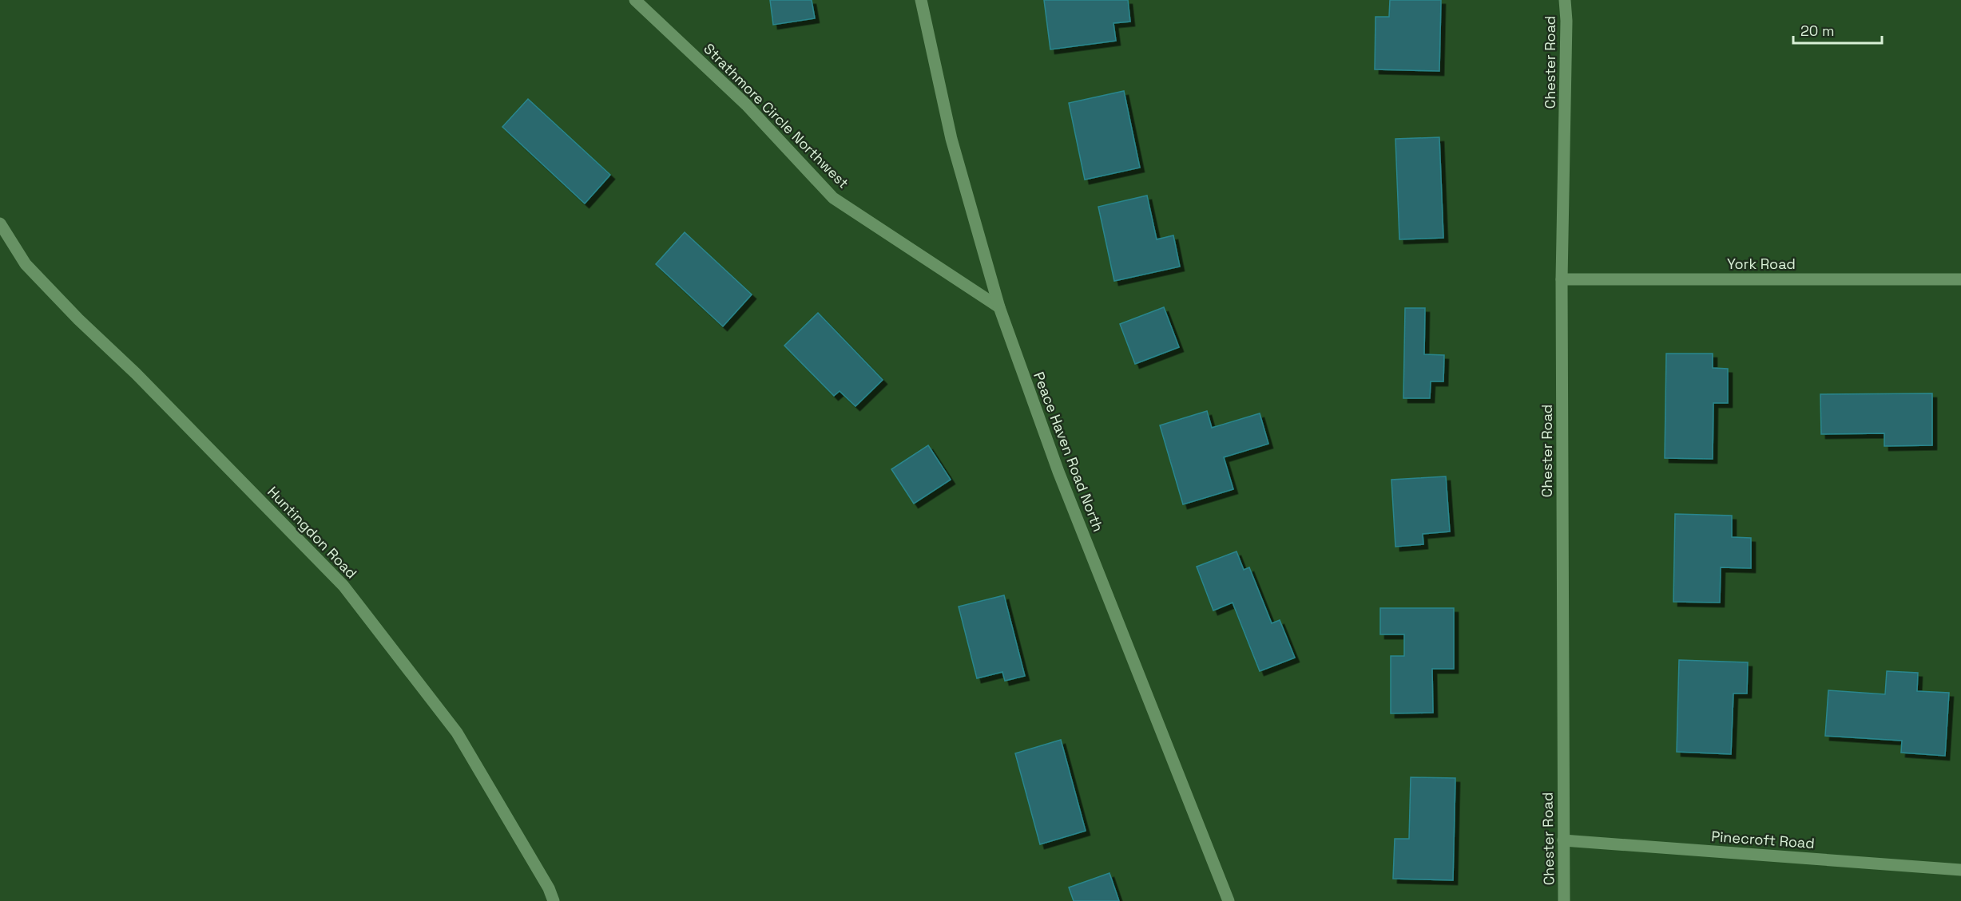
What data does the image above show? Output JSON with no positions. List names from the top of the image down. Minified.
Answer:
{"streets":{"street":["Chester Road","Strathmore Circle Northwest","York Road","Peace Haven Road North","Huntingdon Road","Pinecroft Road"]},"crossings":[["Chester Road","York Road"],["Chester Road","Pinecroft Road"],["Strathmore Circle Northwest","Peace Haven Road North"]],"scale_bar":"20 m"}
